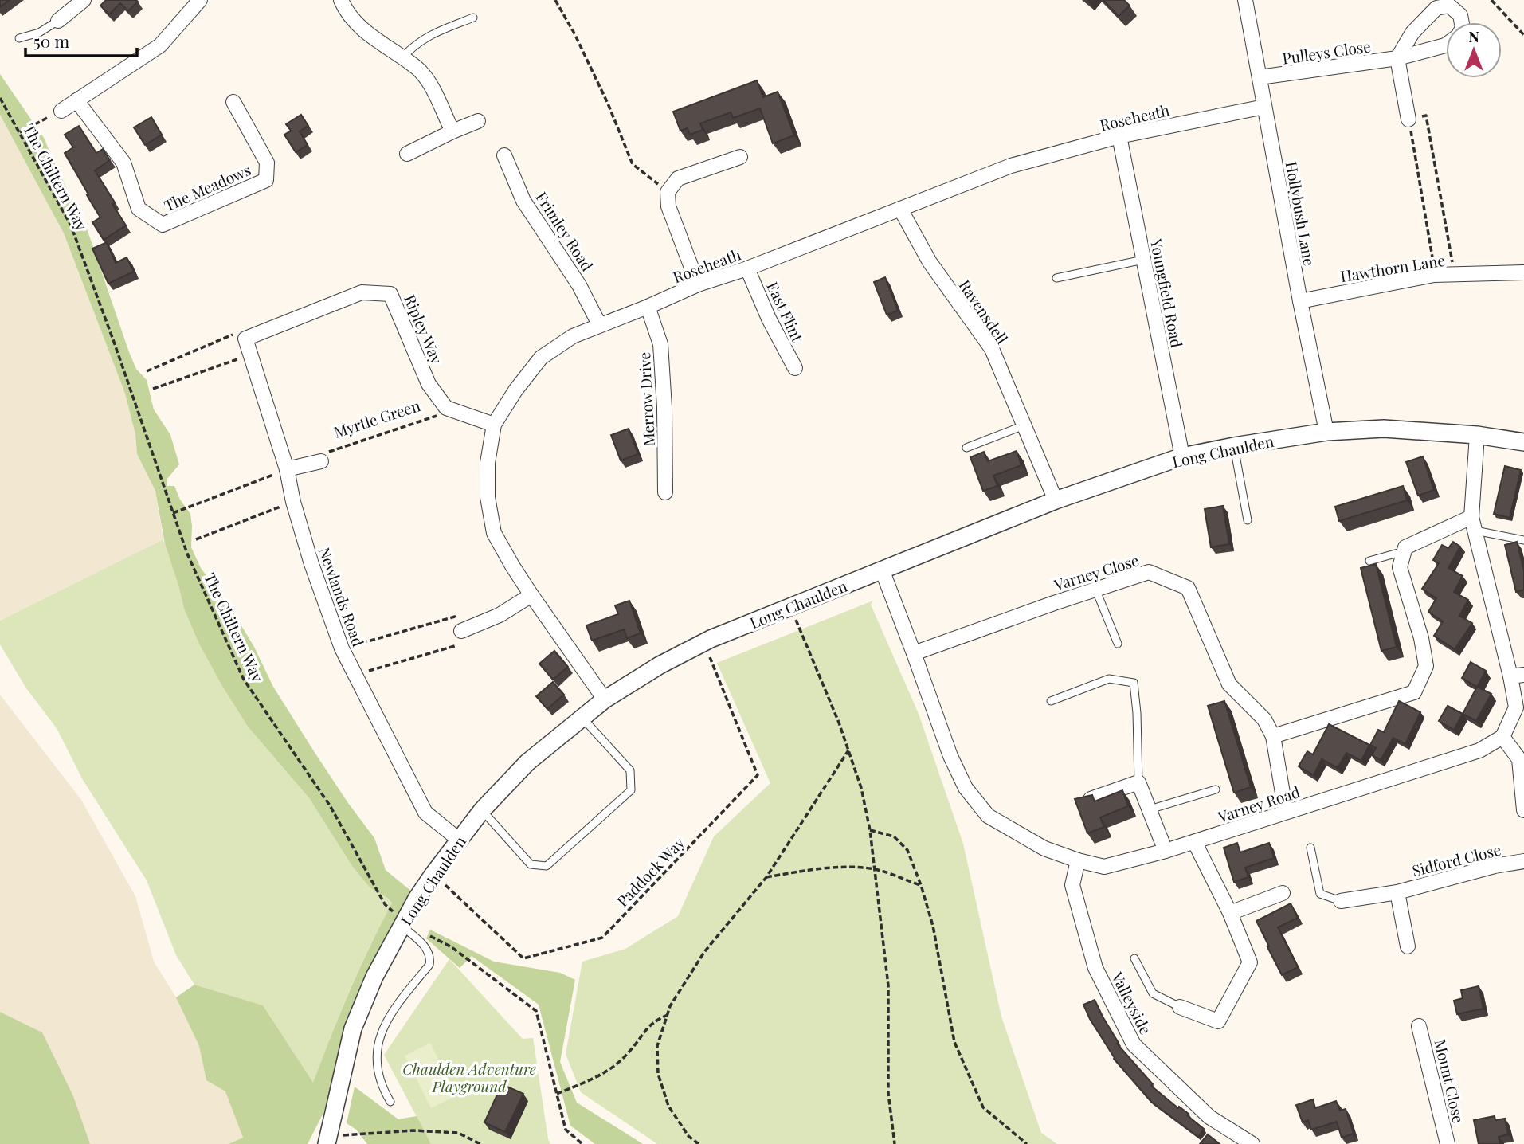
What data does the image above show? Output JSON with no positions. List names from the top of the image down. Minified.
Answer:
{"streets":{"street":["Pulleys Close","Roseheath","The Meadows","Hollybush Lane","Frimley Road","Hawthorn Lane","Youngfield Road","East Flint","Ravensdell","Ripley Way","Merrow Drive","Long Chaulden","Varney Close","Newlands Road","Varney Road","Sidford Close","Valleyside","Mount Close"],"path":["The Chiltern Way","Myrtle Green","Paddock Way"]},"crossings":[["Pulleys Close","Hollybush Lane"],["Roseheath","Hollybush Lane"],["Roseheath","Frimley Road"],["Roseheath","Youngfield Road"],["Roseheath","East Flint"],["Roseheath","Ravensdell"],["Roseheath","Merrow Drive"],["Roseheath","Long Chaulden"],["The Chiltern Way","Long Chaulden"],["Hollybush Lane","Hawthorn Lane"],["Hollybush Lane","Long Chaulden"],["Youngfield Road","Long Chaulden"],["Ravensdell","Long Chaulden"],["Ripley Way","Myrtle Green"],["Ripley Way","Newlands Road"],["Long Chaulden","Newlands Road"],["Long Chaulden","Varney Road"],["Long Chaulden","Paddock Way"],["Varney Close","Varney Road"],["Varney Road","Valleyside"]],"parks":["Chaulden Adventure Playground"],"scale_bar":"50 m","north":"top"}
